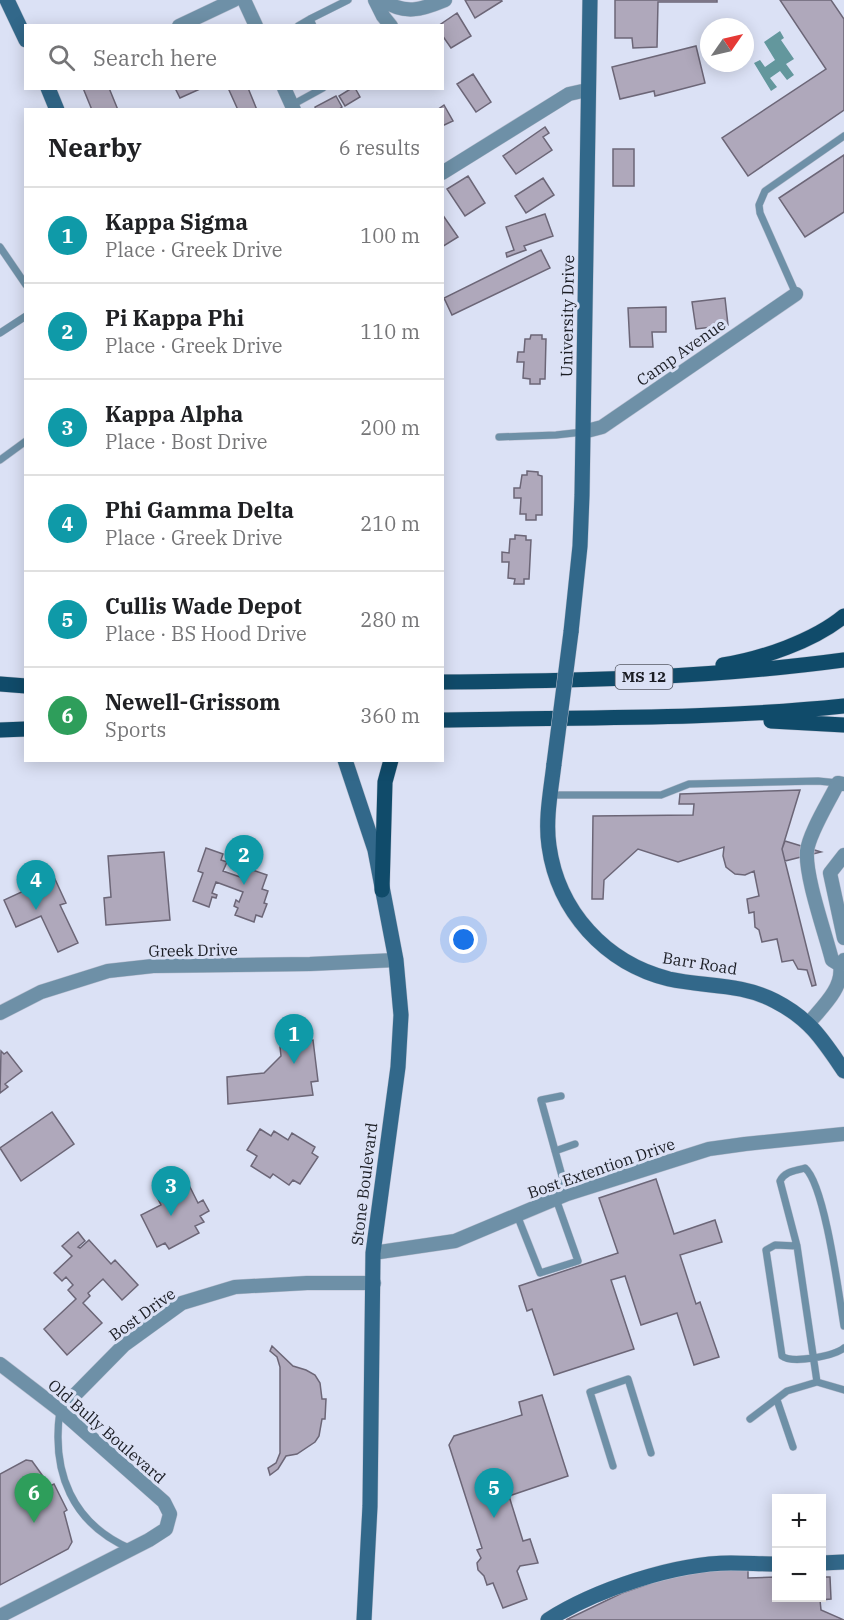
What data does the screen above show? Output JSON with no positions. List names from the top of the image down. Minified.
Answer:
{"streets":{"main road":["MS 12"],"street":["University Drive","Camp Avenue","Greek Drive","Barr Road","Bost Extention Drive","Stone Boulevard","Bost Drive","Old Bully Boulevard"]},"crossings":[["University Drive","Camp Avenue"],["University Drive","Barr Road"],["Greek Drive","Stone Boulevard"],["Bost Extention Drive","Stone Boulevard"],["Stone Boulevard","Bost Drive"],["Bost Drive","Old Bully Boulevard"]],"north":"top right","page":{"search":"Search here","heading":["Nearby","6 results"],"list":[{"mark":"1","name":"Kappa Sigma","note":"Place · Greek Drive","value":"100 m"},{"mark":"2","name":"Pi Kappa Phi","note":"Place · Greek Drive","value":"110 m"},{"mark":"3","name":"Kappa Alpha","note":"Place · Bost Drive","value":"200 m"},{"mark":"4","name":"Phi Gamma Delta","note":"Place · Greek Drive","value":"210 m"},{"mark":"5","name":"Cullis Wade Depot","note":"Place · BS Hood Drive","value":"280 m"},{"mark":"6","name":"Newell-Grissom","note":"Sports","value":"360 m"}],"pins":["2","4","1","3","5","6"],"map_buttons":["+","−"]}}
